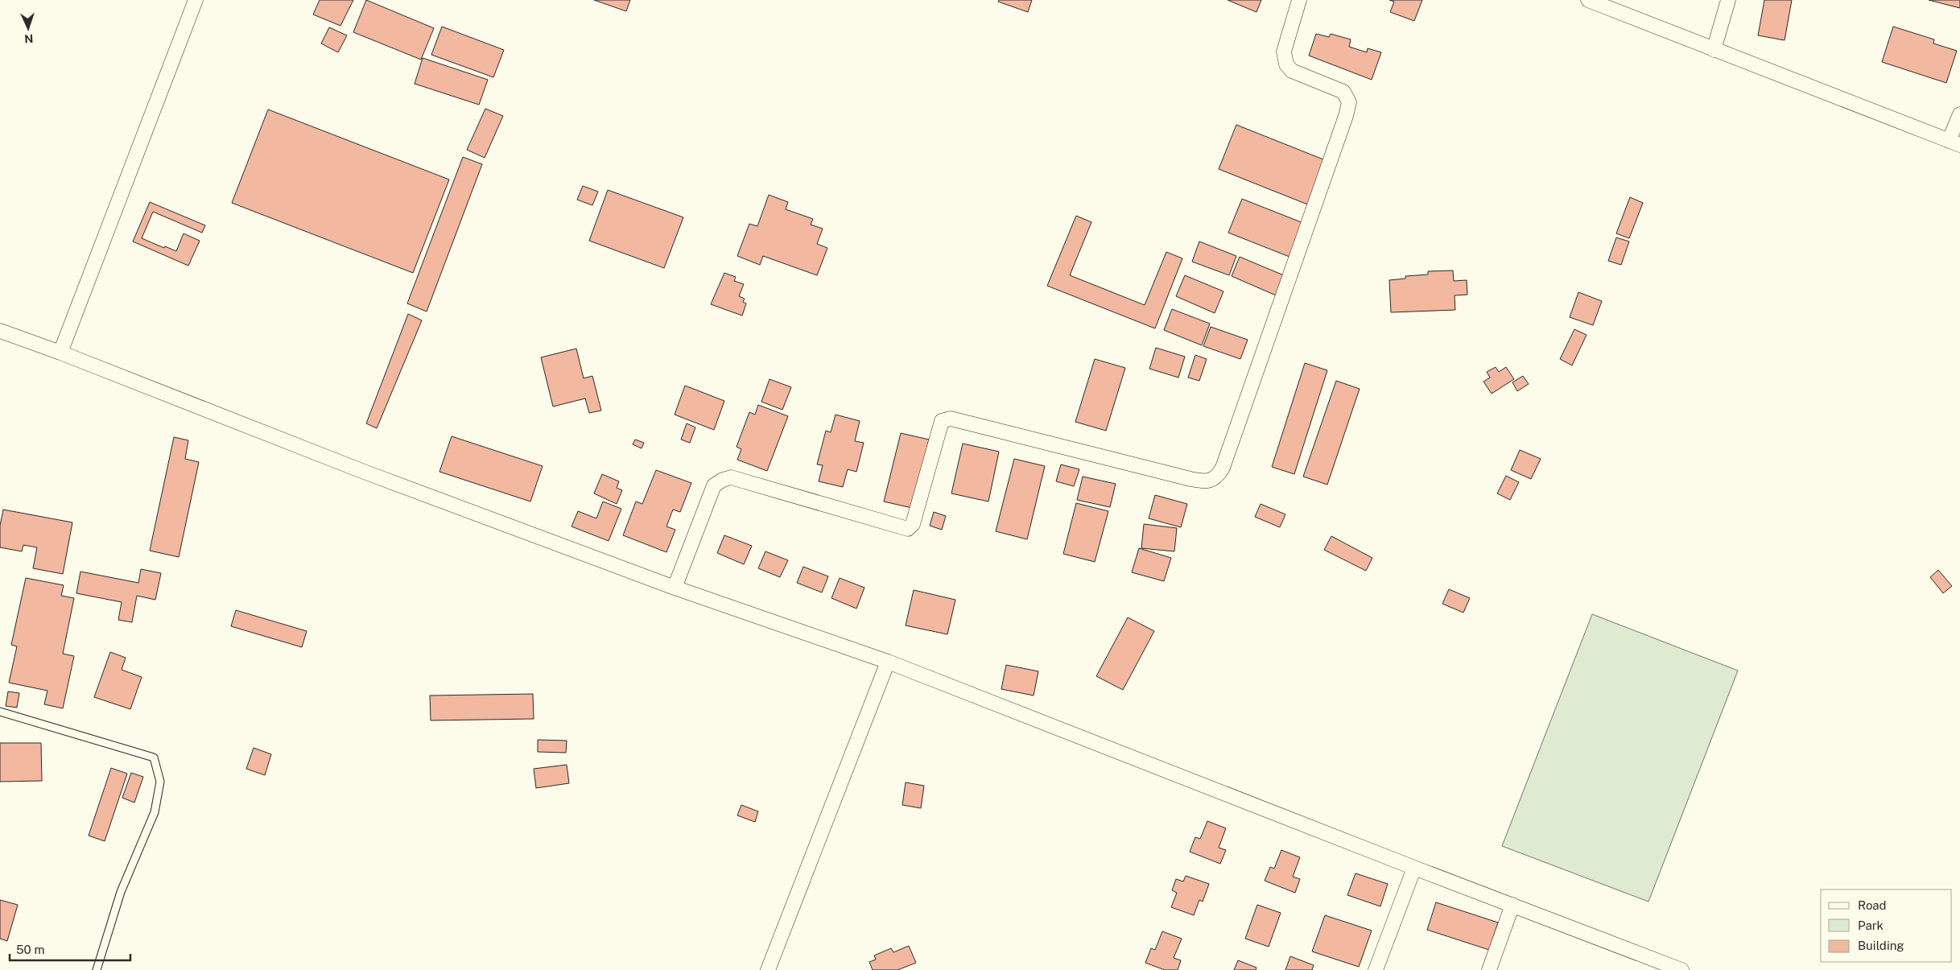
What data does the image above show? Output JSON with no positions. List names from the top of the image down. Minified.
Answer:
{"legend":["Road","Park","Building"],"scale_bar":"50 m","north":"bottom"}
